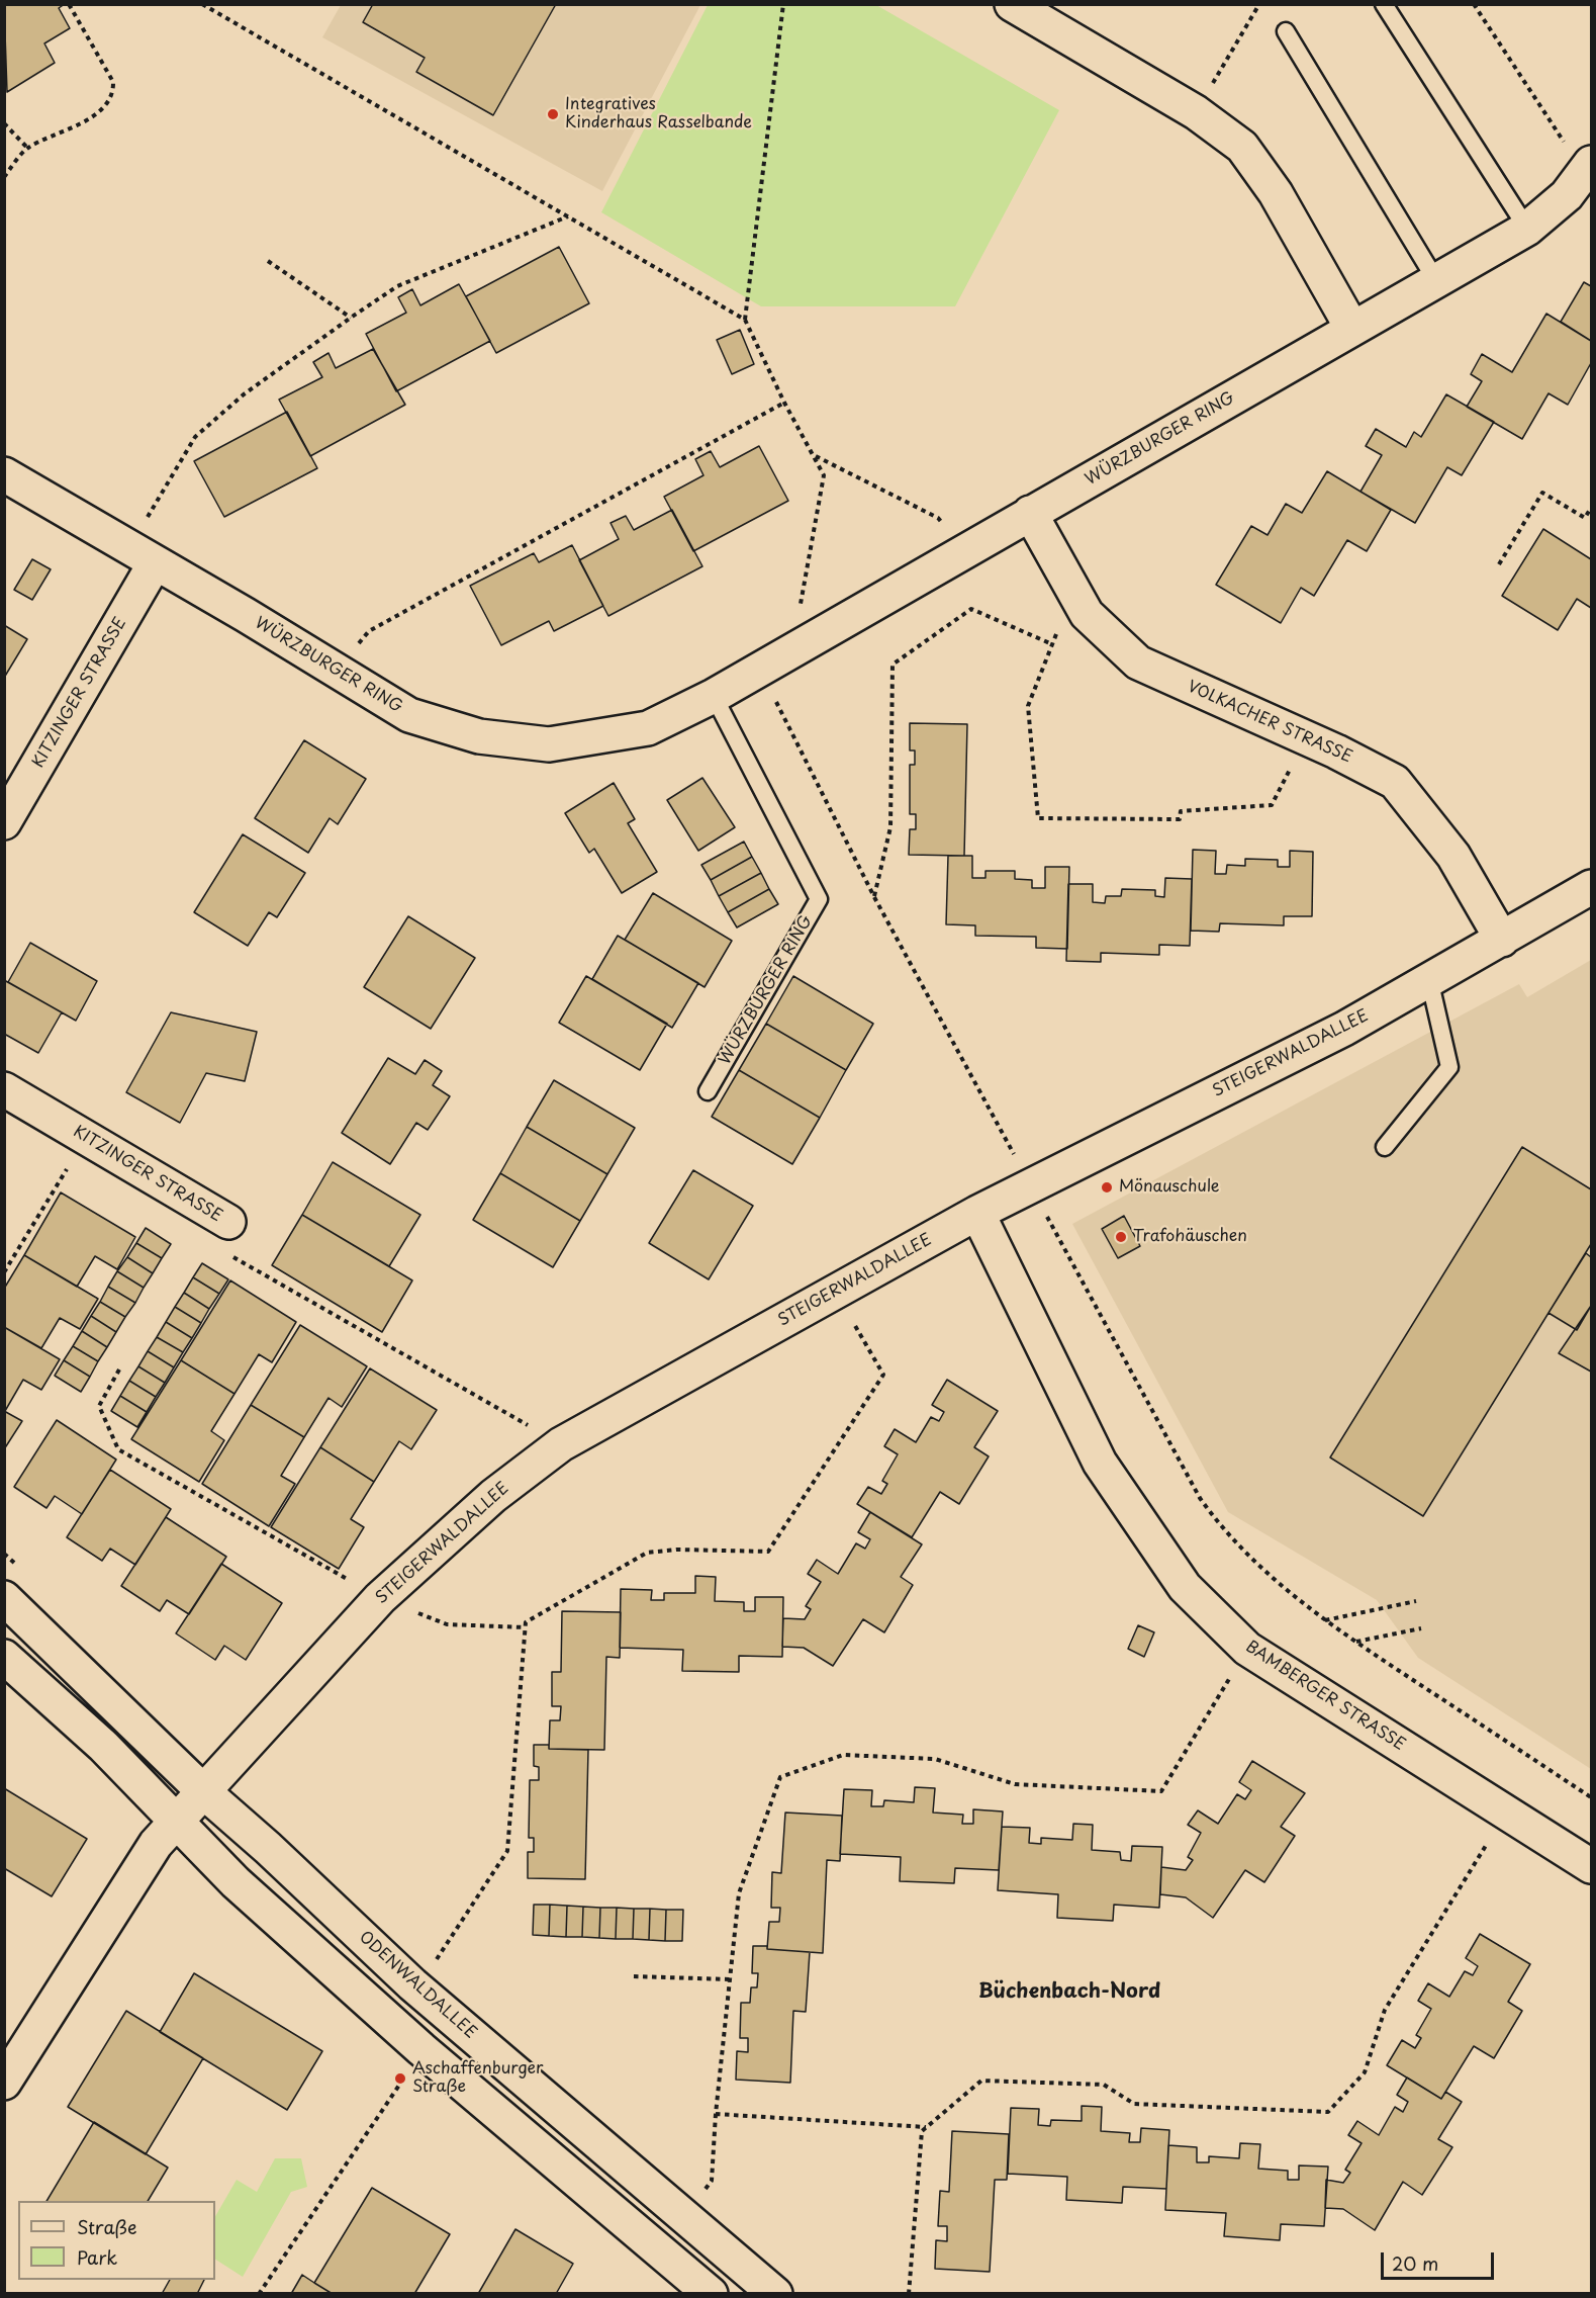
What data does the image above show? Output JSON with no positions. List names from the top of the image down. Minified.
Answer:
{"streets":{"street":["WÜRZBURGER RING","KITZINGER STRASSE","VOLKACHER STRASSE","STEIGERWALDALLEE","BAMBERGER STRASSE","ODENWALDALLEE"]},"crossings":[["WÜRZBURGER RING","KITZINGER STRASSE"],["WÜRZBURGER RING","VOLKACHER STRASSE"],["VOLKACHER STRASSE","STEIGERWALDALLEE"],["STEIGERWALDALLEE","BAMBERGER STRASSE"],["STEIGERWALDALLEE","ODENWALDALLEE"]],"districts":["Büchenbach-Nord"],"places":["Integratives Kinderhaus Rasselbande","Mönauschule","Trafohäuschen","Aschaffenburger Straße"],"legend":["Straße","Park"],"scale_bar":"20 m"}
